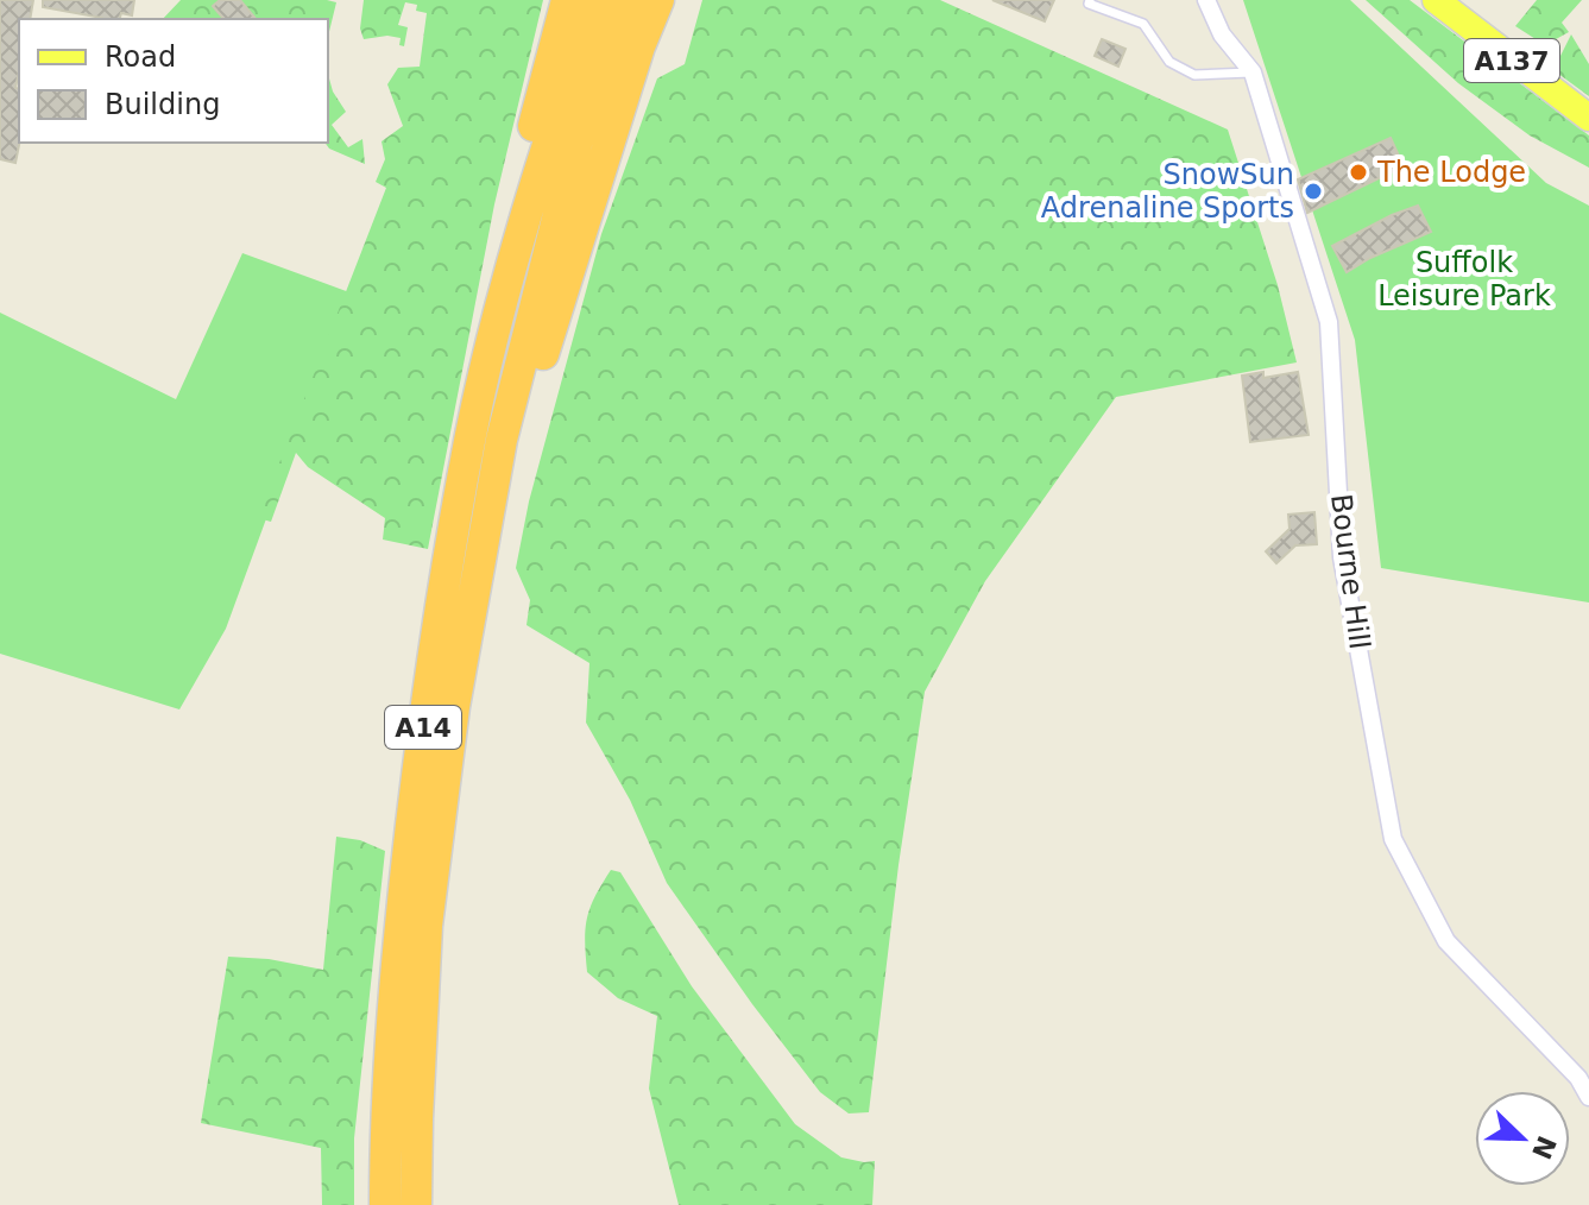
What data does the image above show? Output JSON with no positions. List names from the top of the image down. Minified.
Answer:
{"streets":{"highway":["A14"],"main road":["A137"],"street":["Bourne Hill"]},"parks":["Suffolk Leisure Park"],"places":["The Lodge","SnowSun Adrenaline Sports"],"legend":["Road","Building"],"north":"bottom right"}
